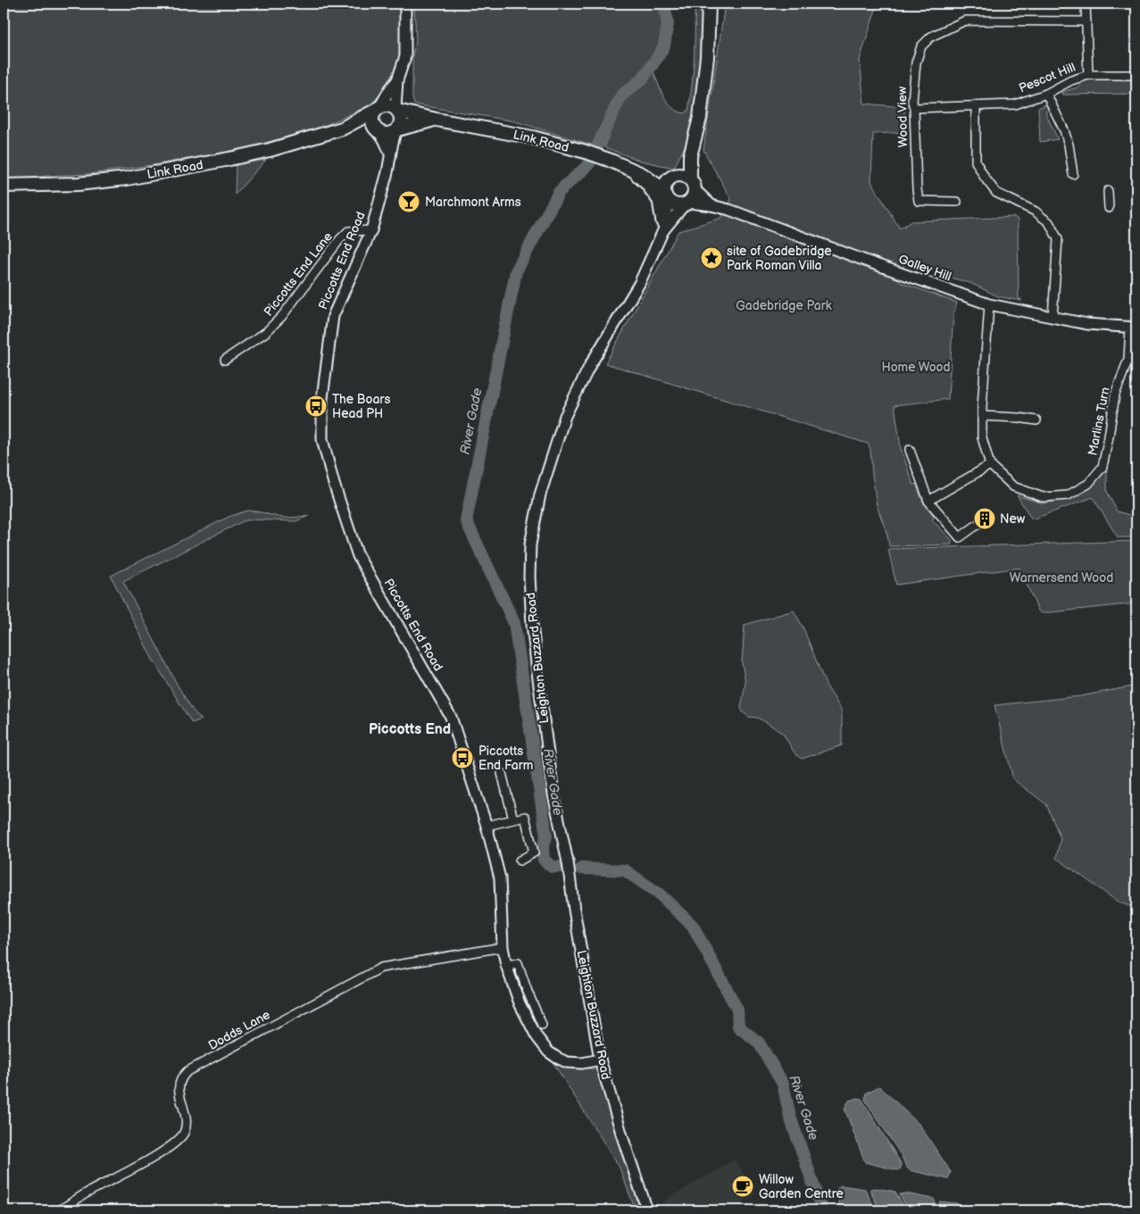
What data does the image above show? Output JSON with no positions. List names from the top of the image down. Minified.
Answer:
{"streets":{"main road":["Link Road"],"street":["Pescot Hill","Wood View","Piccotts End Road","Galley Hill","Piccotts End Lane","Marlins Turn","Leighton Buzzard Road","Dodds Lane"]},"crossings":[["Pescot Hill","Wood View"],["Link Road","Piccotts End Road"],["Link Road","Galley Hill"],["Link Road","Leighton Buzzard Road"],["Piccotts End Road","Piccotts End Lane"],["Piccotts End Road","Leighton Buzzard Road"],["Piccotts End Road","Dodds Lane"],["Galley Hill","Marlins Turn"],["Galley Hill","Leighton Buzzard Road"]],"districts":["Piccotts End"],"water":["River Gade"],"parks":["Gadebridge Park","Home Wood","Warnersend Wood"],"places":{"bar":["Marchmont Arms"],"place":["site of Gadebridge Park Roman Villa"],"bus stop":["The Boars Head PH","Piccotts End Farm"],"building":["New"],"cafe":["Willow Garden Centre"]}}
